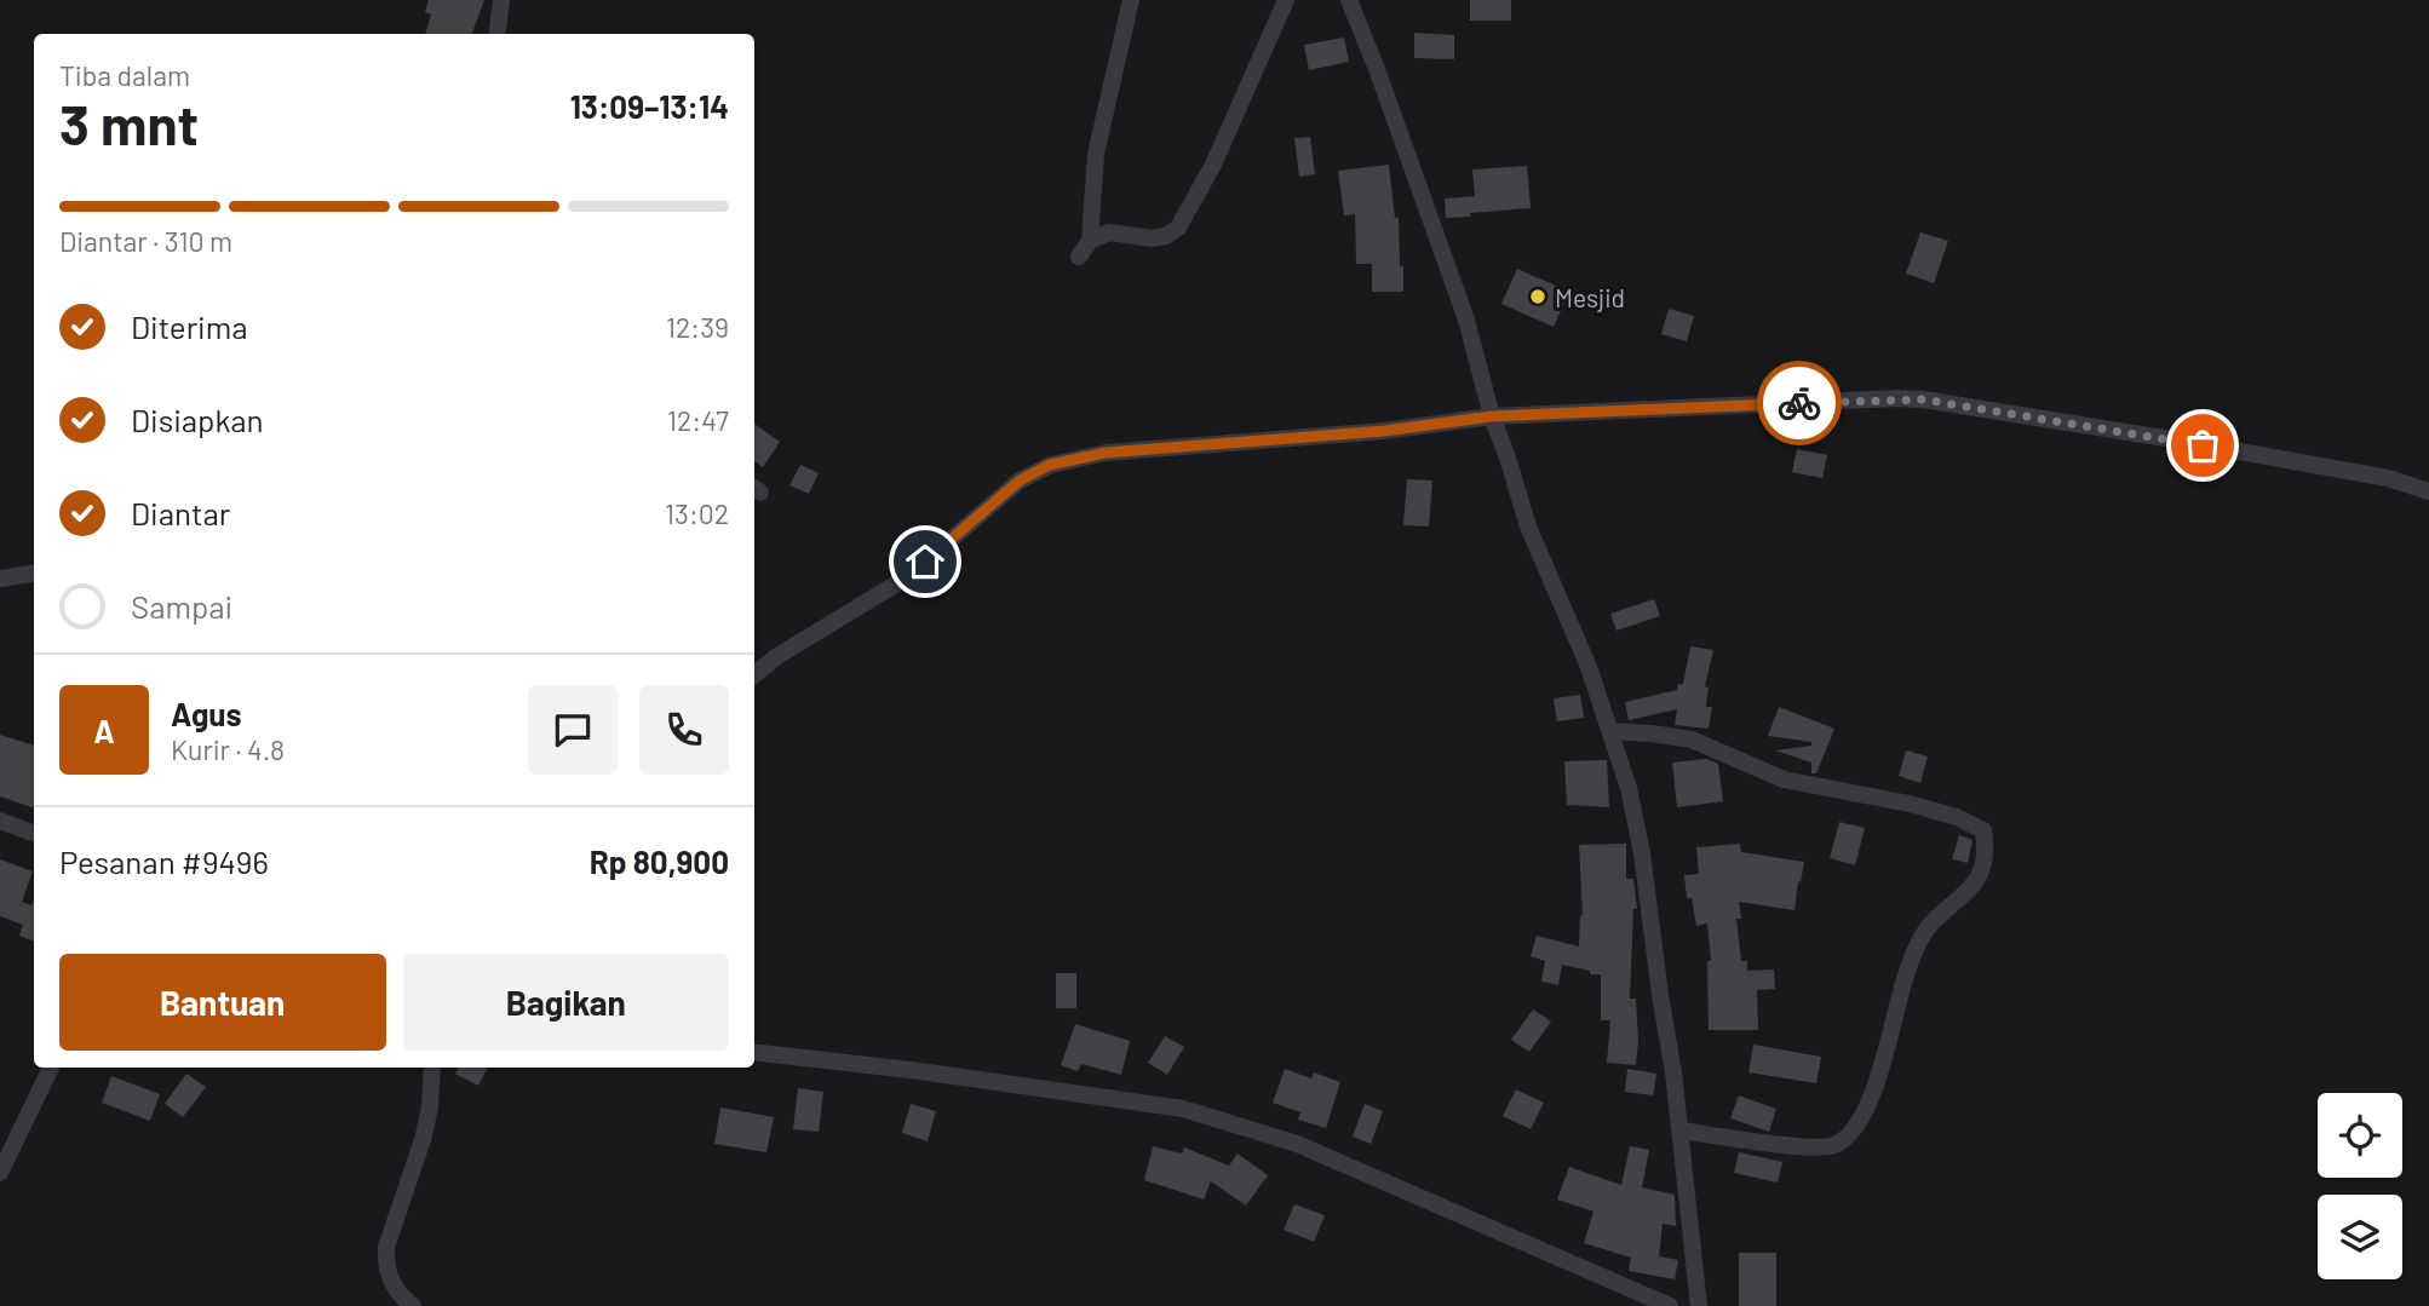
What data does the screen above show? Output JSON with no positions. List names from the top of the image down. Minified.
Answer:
{"places":["Mesjid"],"page":{"heading":["3 mnt","Tiba dalam","13:09–13:14"],"panel":["Agus","Kurir · 4.8","Pesanan #9496","Rp 80,900"],"bar":"Diantar · 310 m","list":[["Diterima","12:39"],["Disiapkan","12:47"],["Diantar","13:02"],"Sampai"],"round":"A","buttons":["Bantuan","Bagikan"]}}
